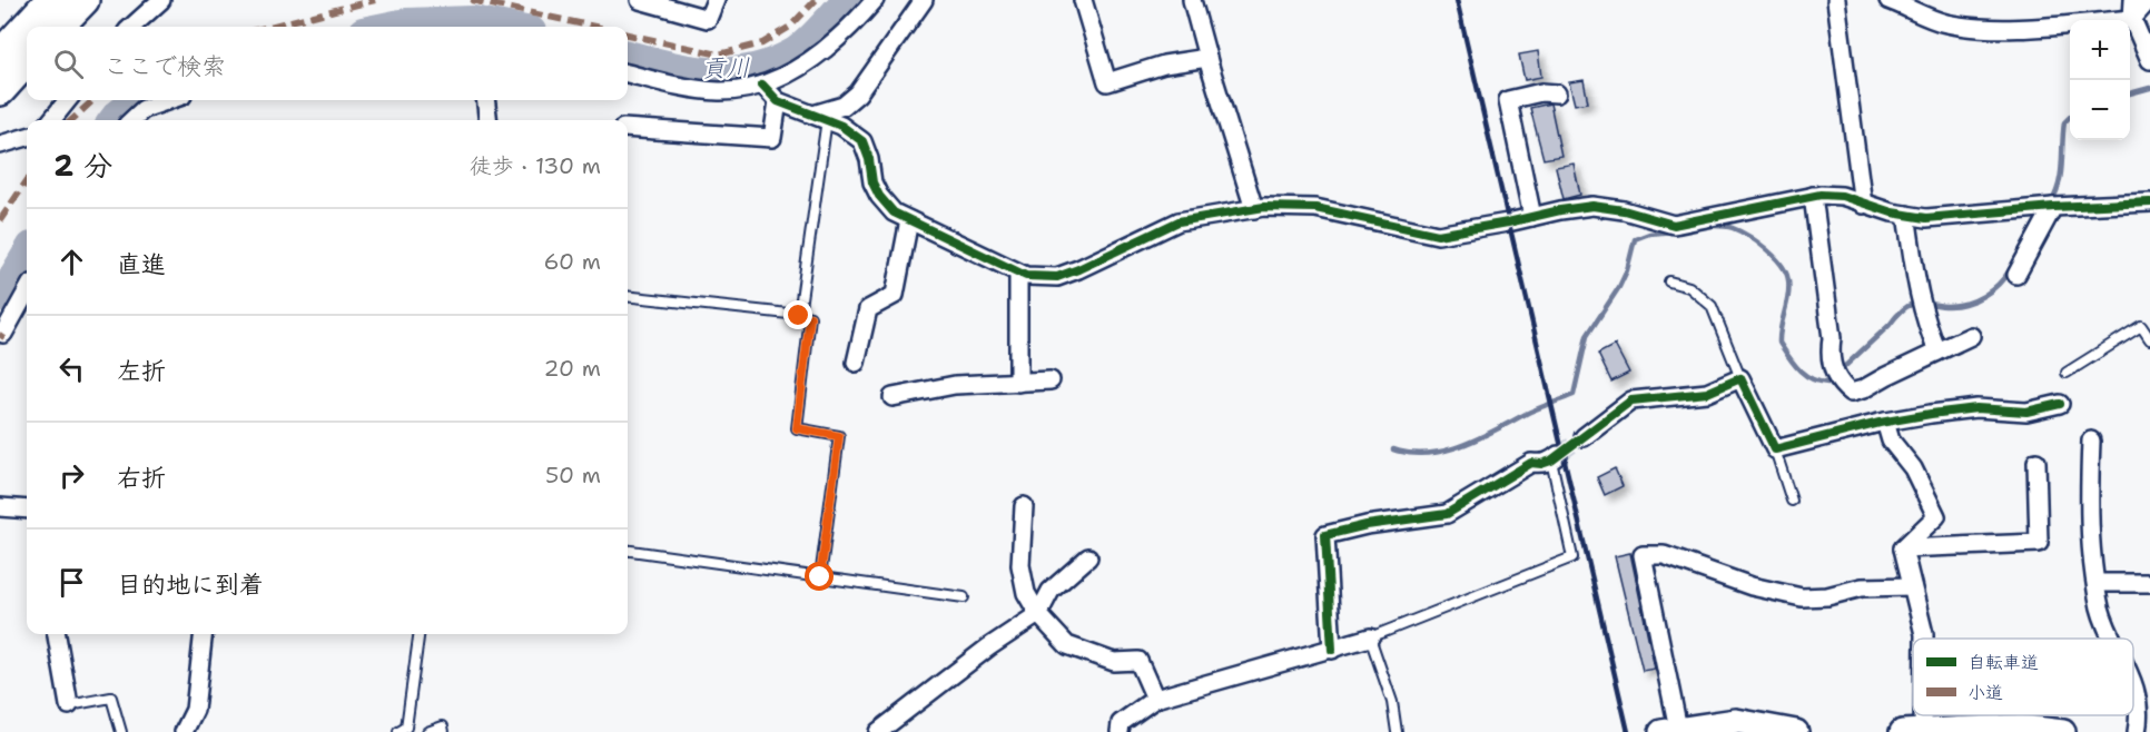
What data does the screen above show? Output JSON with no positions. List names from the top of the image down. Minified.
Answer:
{"water":["貢川"],"legend":["自転車道","小道"],"page":{"map_buttons":["+","−"],"search":"ここで検索","heading":["2 分","徒歩 · 130 m"],"list":[["直進","60 m"],["左折","20 m"],["右折","50 m"],"目的地に到着"]}}
